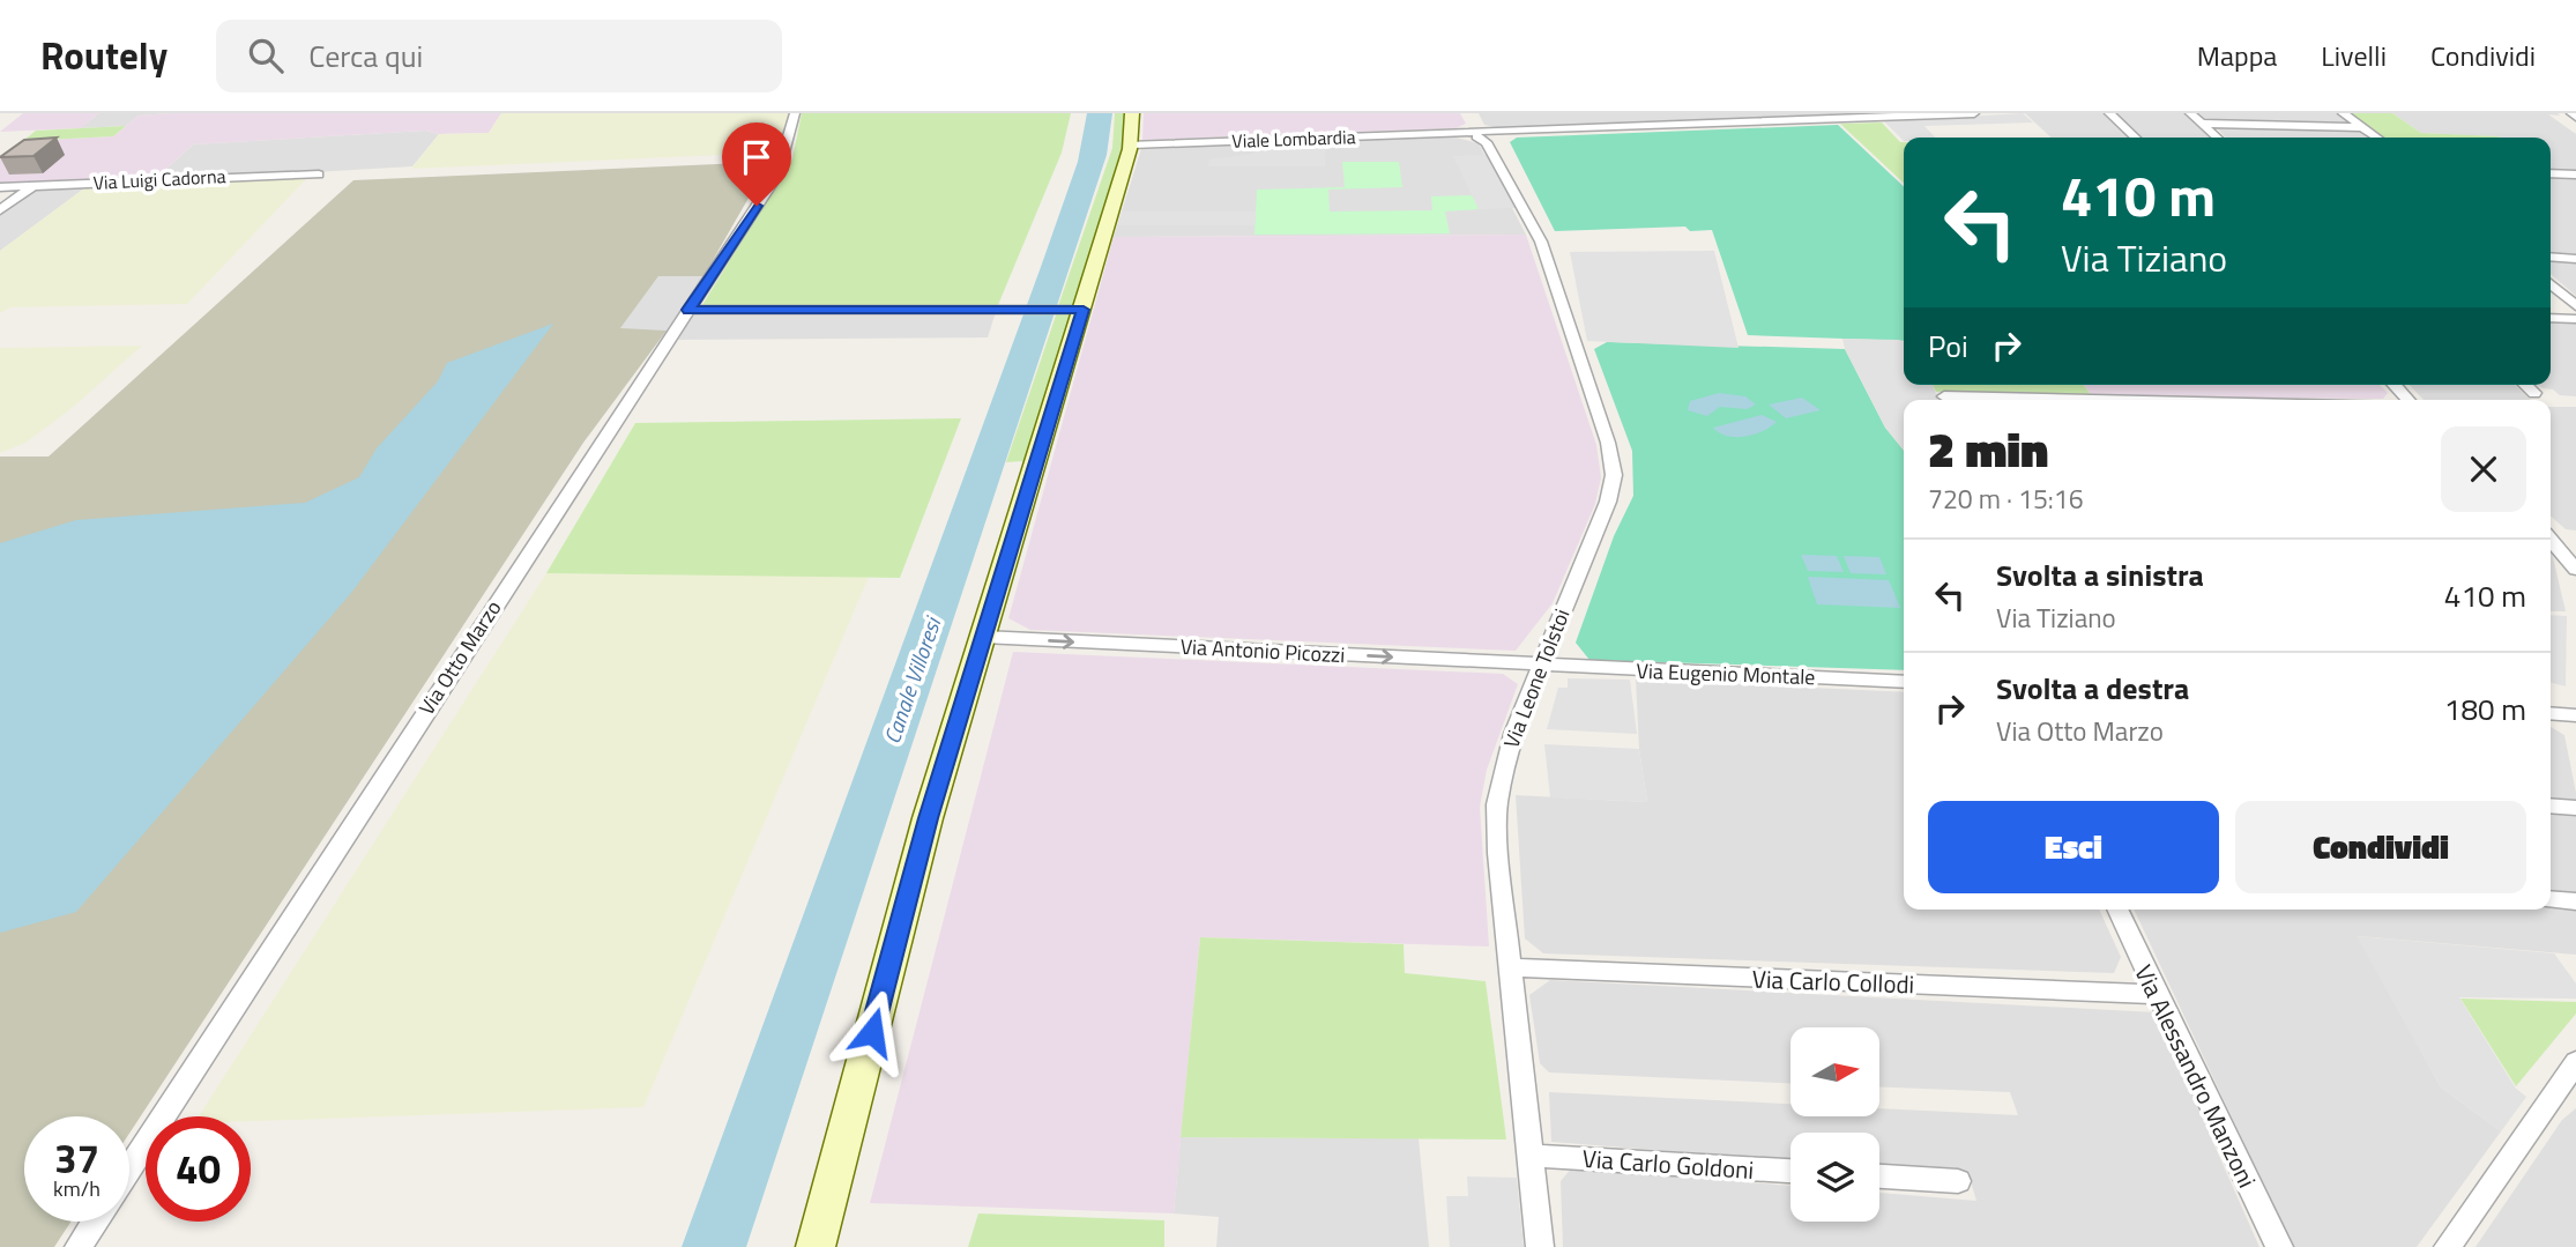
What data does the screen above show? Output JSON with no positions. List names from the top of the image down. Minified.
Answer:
{"streets":{"street":["Viale Lombardia","Via Luigi Cadorna","Via Antonio Picozzi","Via Otto Marzo","Via Eugenio Montale","Via Leone Tolstoi","Via Carlo Collodi","Via Alessandro Manzoni","Via Carlo Goldoni"]},"crossings":[["Viale Lombardia","Via Leone Tolstoi"],["Via Antonio Picozzi","Via Eugenio Montale"],["Via Antonio Picozzi","Via Leone Tolstoi"],["Via Eugenio Montale","Via Leone Tolstoi"],["Via Leone Tolstoi","Via Carlo Collodi"],["Via Leone Tolstoi","Via Carlo Goldoni"],["Via Carlo Collodi","Via Alessandro Manzoni"]],"one_way":["Via Antonio Picozzi"],"water":["Canale Villoresi"],"north":"right","page":{"header":"Routely","search":"Cerca qui","nav":["Mappa","Livelli","Condividi"],"turn":["410 m","Via Tiziano"],"then":"Poi","heading":["2 min","720 m · 15:16"],"list":[{"name":"Svolta a sinistra","note":"Via Tiziano","value":"410 m"},{"name":"Svolta a destra","note":"Via Otto Marzo","value":"180 m"}],"buttons":["Esci","Condividi"],"speed":"37 km/h","limit":"40"}}
